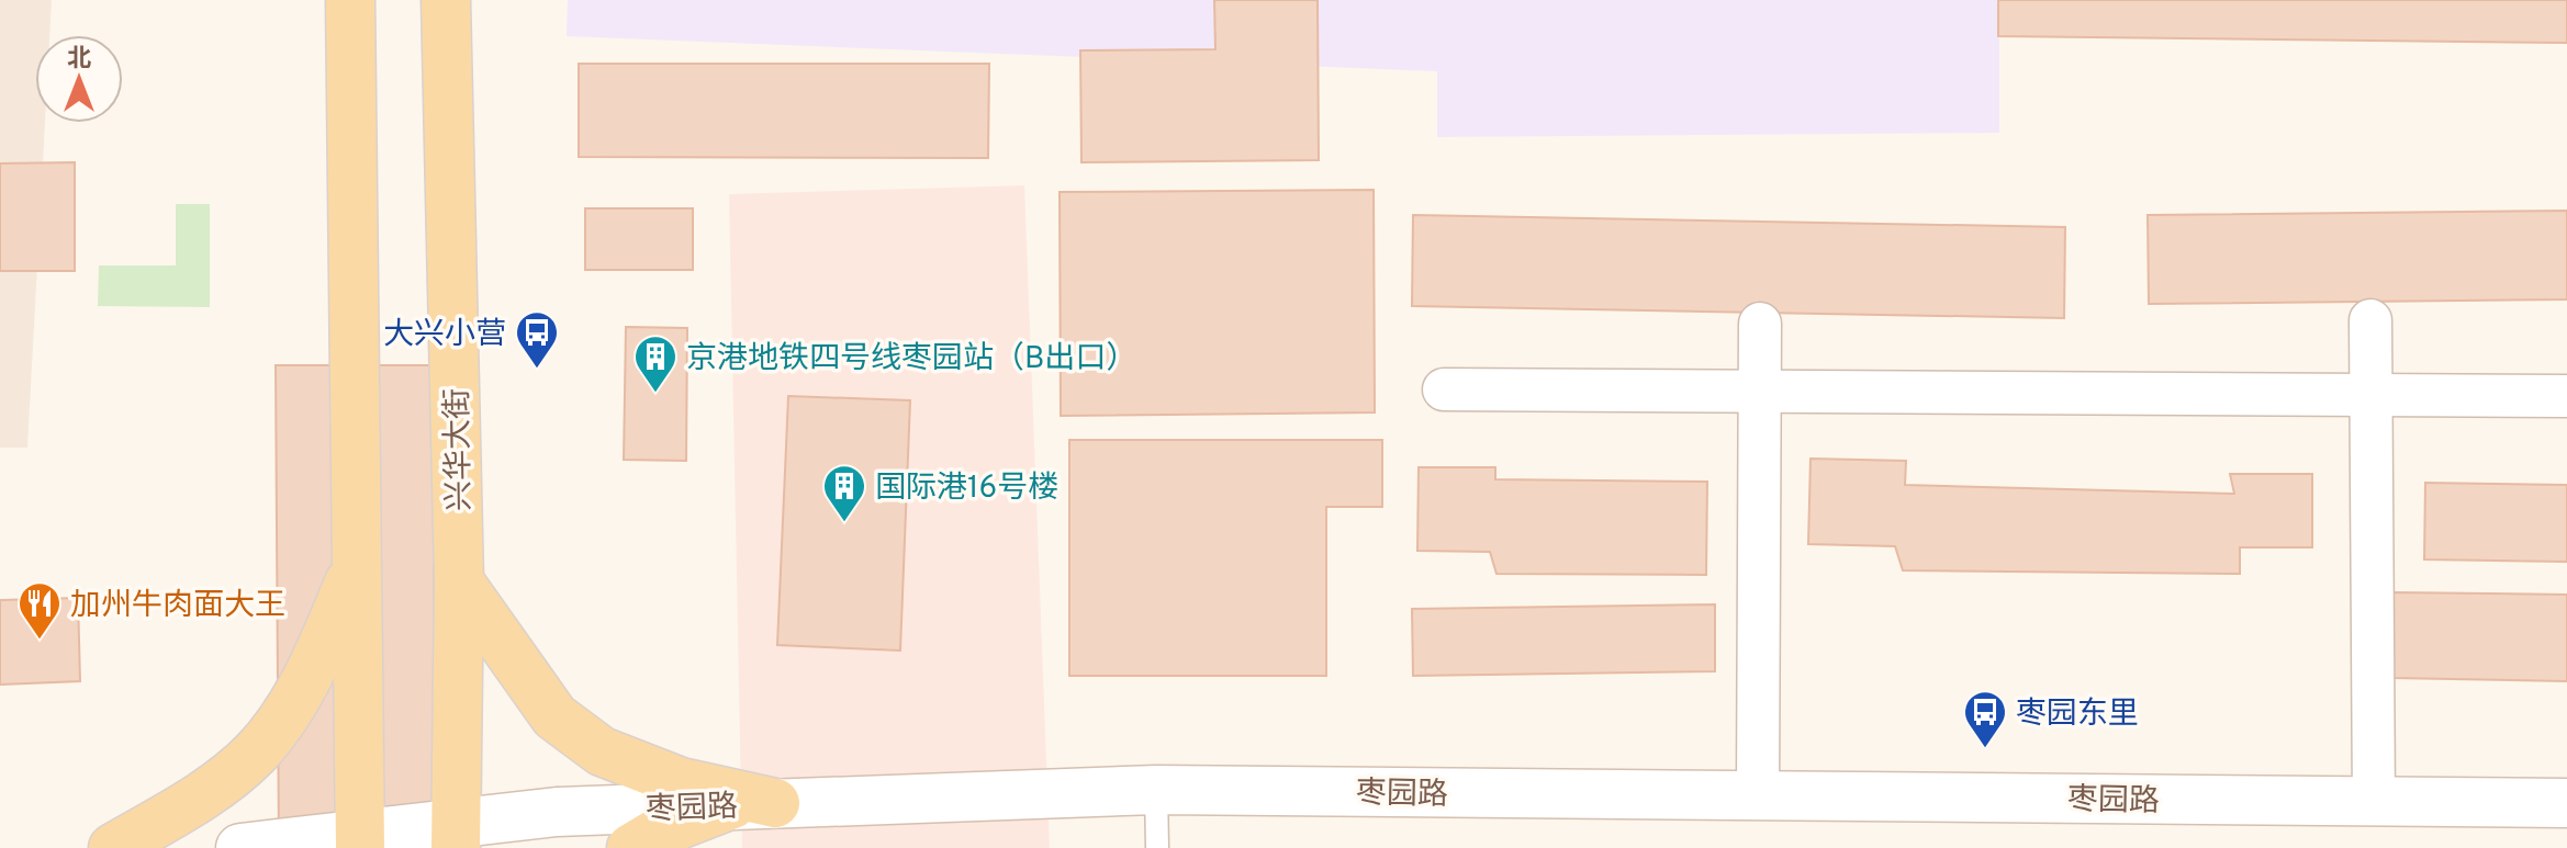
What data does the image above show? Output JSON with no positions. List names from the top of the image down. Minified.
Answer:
{"streets":{"main road":["兴华大街"],"street":["枣园路"]},"crossings":[["兴华大街","枣园路"]],"places":{"bus stop":["大兴小营","枣园东里"],"building":["京港地铁四号线枣园站（B出口）","国际港16号楼"],"restaurant":["加州牛肉面大王"]},"north":"top"}
